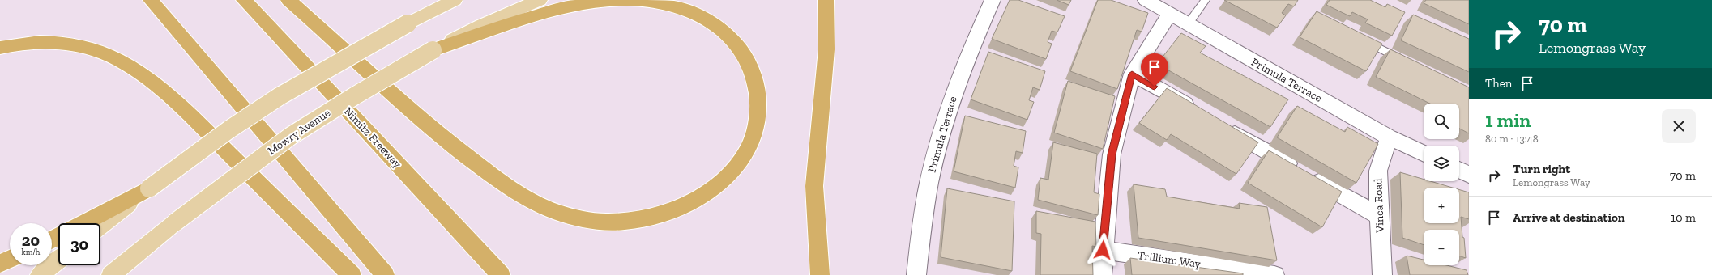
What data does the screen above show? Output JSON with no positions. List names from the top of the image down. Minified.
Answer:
{"streets":{"highway":["Nimitz Freeway"],"main road":["Mowry Avenue"],"street":["Primula Terrace","Vinca Road","Trillium Way"]},"crossings":[["Primula Terrace","Vinca Road"]],"page":{"turn":["70 m","Lemongrass Way"],"then":"Then","heading":["1 min","80 m · 13:48"],"map_buttons":["+","−"],"list":[{"name":"Turn right","note":"Lemongrass Way","value":"70 m"},{"name":"Arrive at destination","value":"10 m"}],"speed":"20 km/h","limit":"30"}}
